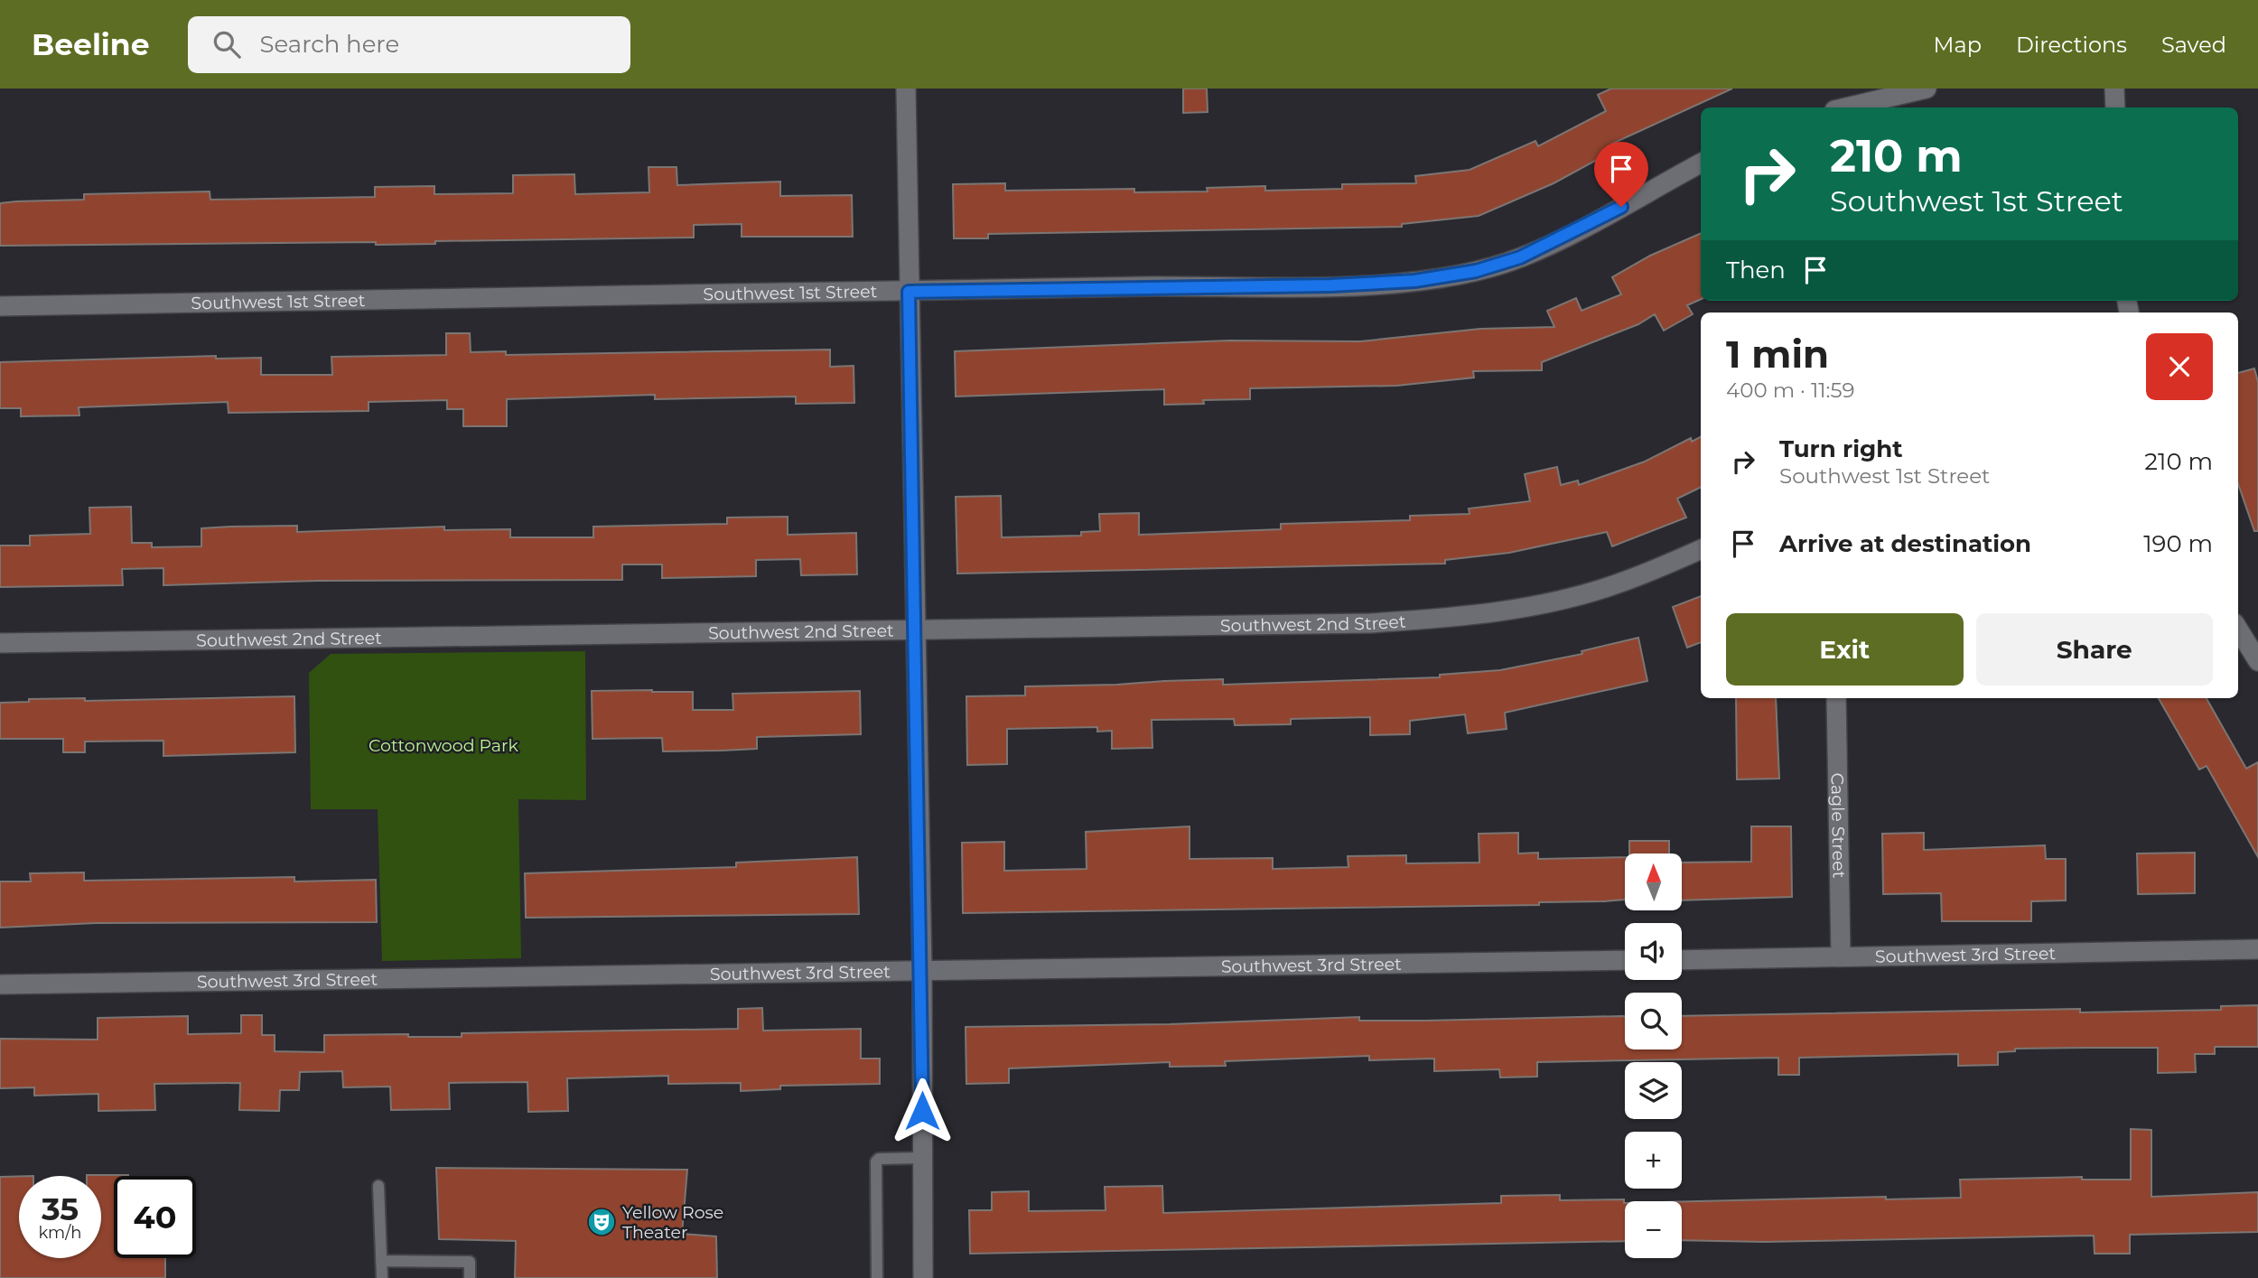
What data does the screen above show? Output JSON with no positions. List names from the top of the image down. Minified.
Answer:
{"streets":{"street":["Southwest 1st Street","Southwest 2nd Street","Cagle Street","Southwest 3rd Street"]},"crossings":[["Cagle Street","Southwest 3rd Street"]],"parks":["Cottonwood Park"],"places":{"theatre":["Yellow Rose Theater"]},"north":"top","page":{"header":"Beeline","search":"Search here","nav":["Map","Directions","Saved"],"turn":["210 m","Southwest 1st Street"],"then":"Then","heading":["1 min","400 m · 11:59"],"list":[{"name":"Turn right","note":"Southwest 1st Street","value":"210 m"},{"name":"Arrive at destination","value":"190 m"}],"buttons":["Exit","Share"],"map_buttons":["+","−"],"speed":"35 km/h","limit":"40"}}
